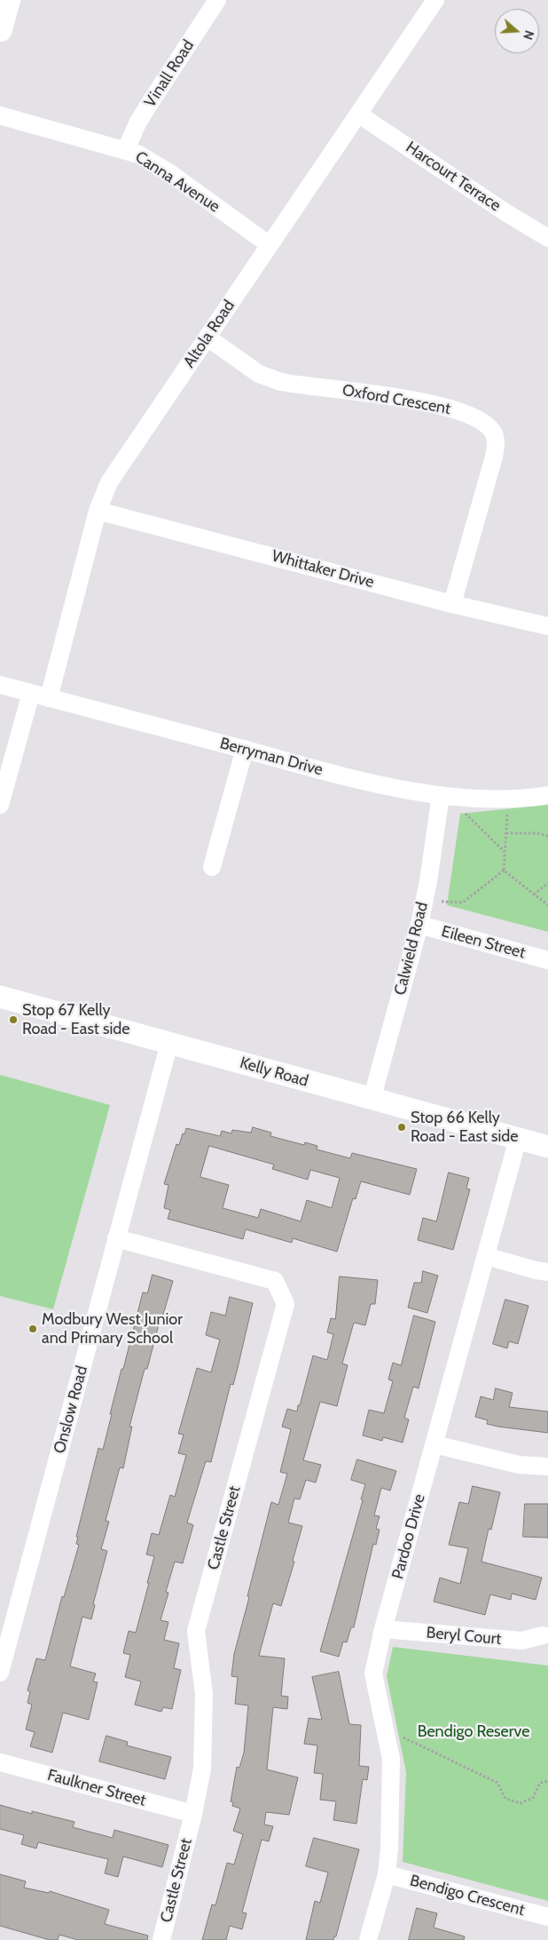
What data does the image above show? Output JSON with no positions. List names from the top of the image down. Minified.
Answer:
{"streets":{"street":["Vinall Road","Harcourt Terrace","Canna Avenue","Altola Road","Oxford Crescent","Whittaker Drive","Berryman Drive","Eileen Street","Calwield Road","Kelly Road","Onslow Road","Castle Street","Pardoo Drive","Beryl Court","Faulkner Street","Bendigo Crescent"]},"crossings":[["Vinall Road","Canna Avenue"],["Harcourt Terrace","Altola Road"],["Canna Avenue","Altola Road"],["Altola Road","Oxford Crescent"],["Altola Road","Whittaker Drive"],["Altola Road","Berryman Drive"],["Oxford Crescent","Whittaker Drive"],["Berryman Drive","Calwield Road"],["Eileen Street","Calwield Road"],["Calwield Road","Kelly Road"],["Kelly Road","Onslow Road"],["Kelly Road","Pardoo Drive"],["Onslow Road","Castle Street"],["Castle Street","Faulkner Street"],["Pardoo Drive","Beryl Court"],["Pardoo Drive","Bendigo Crescent"]],"parks":["Bendigo Reserve"],"places":["Stop 67 Kelly Road - East side","Stop 66 Kelly Road - East side","Modbury West Junior and Primary School"],"north":"right"}
